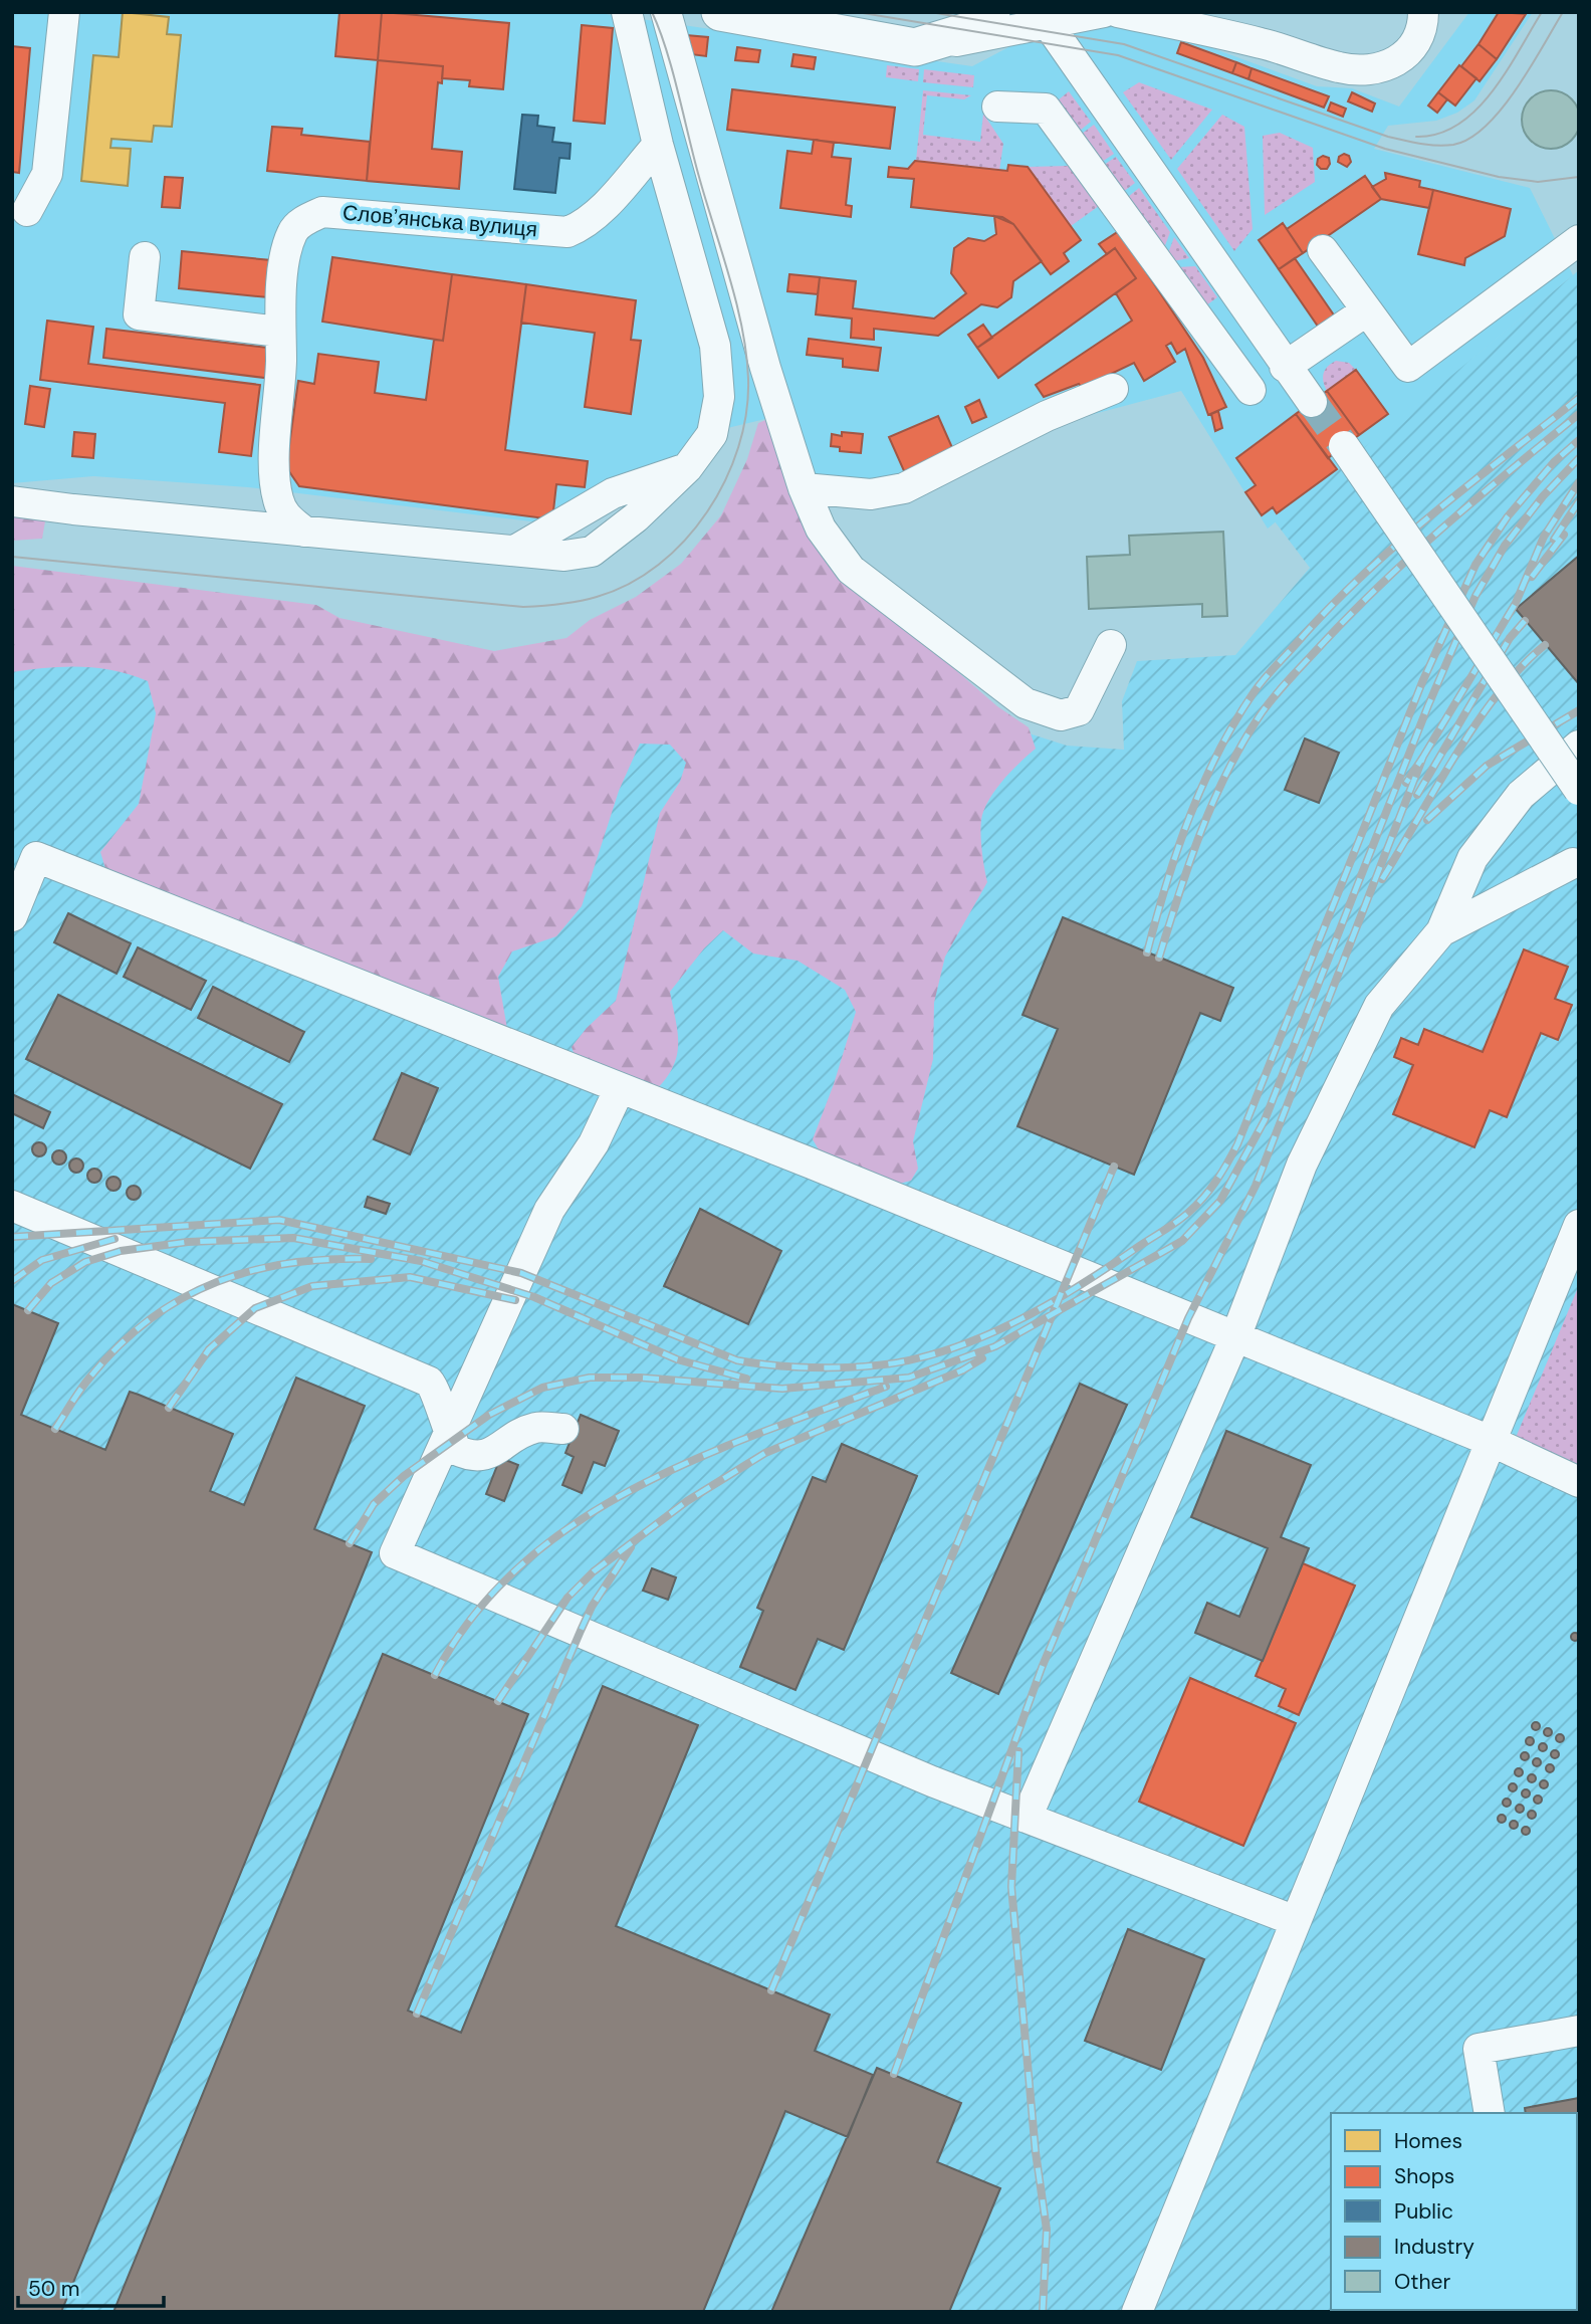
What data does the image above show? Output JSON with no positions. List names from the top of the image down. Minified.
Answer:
{"streets":{"street":["Словʼянська вулиця"]},"legend":["Homes","Shops","Public","Industry","Other"],"scale_bar":"50 m"}
